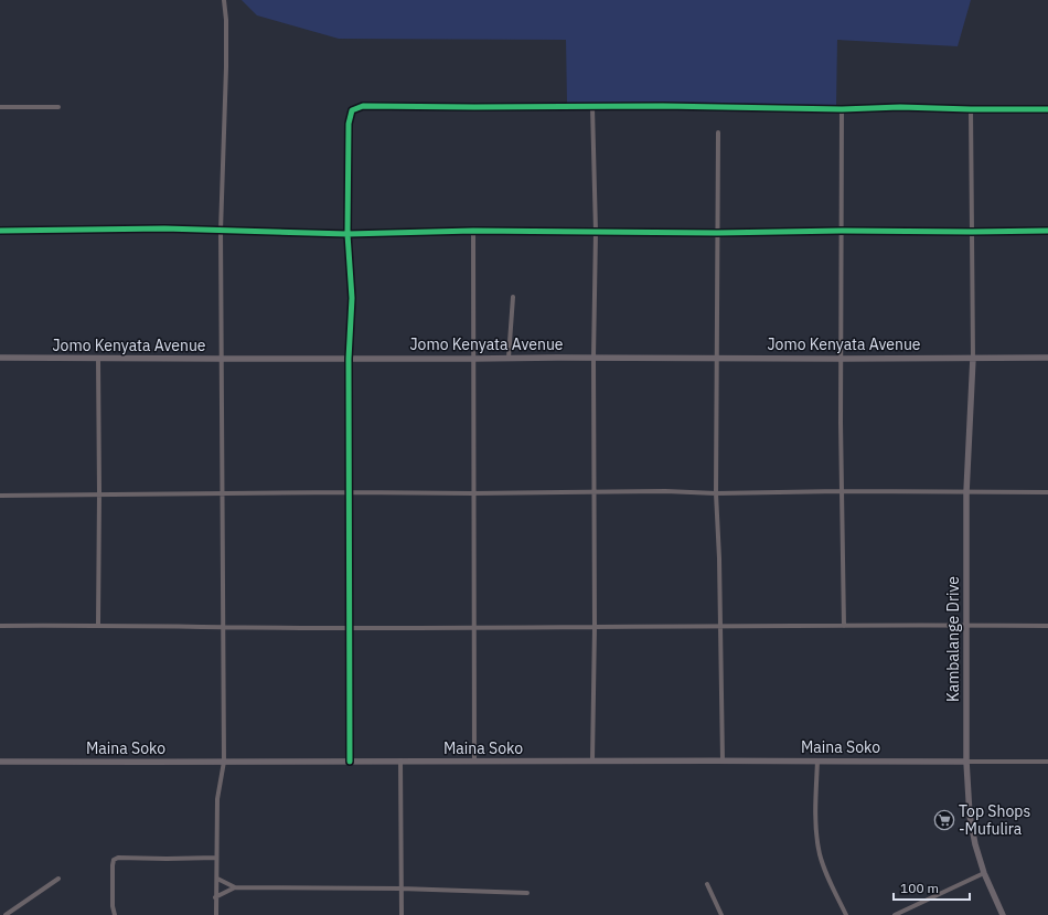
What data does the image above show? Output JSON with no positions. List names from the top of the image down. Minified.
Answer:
{"streets":{"street":["Jomo Kenyata Avenue","Kambalange Drive","Maina Soko"]},"crossings":[["Jomo Kenyata Avenue","Kambalange Drive"],["Kambalange Drive","Maina Soko"]],"places":{"supermarket":["Top Shops -Mufulira"]},"scale_bar":"100 m"}
